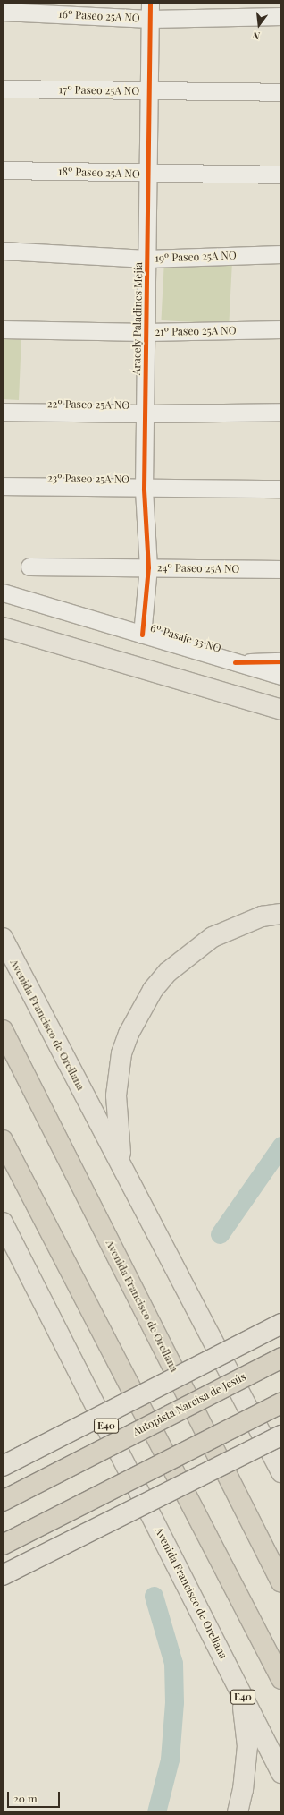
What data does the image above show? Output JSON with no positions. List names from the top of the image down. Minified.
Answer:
{"streets":{"highway":["Avenida Francisco de Orellana","Autopista Narcisa de Jesús"],"main road":["E40"],"street":["16º Paseo 25A NO","17º Paseo 25A NO","18º Paseo 25A NO","19º Paseo 25A NO","Aracely Paladines Mejía","21º Paseo 25A NO","22º Paseo 25A NO","23º Paseo 25A NO","24º Paseo 25A NO","6º Pasaje 33 NO"]},"crossings":[["16º Paseo 25A NO","Aracely Paladines Mejía"],["17º Paseo 25A NO","Aracely Paladines Mejía"],["18º Paseo 25A NO","Aracely Paladines Mejía"],["19º Paseo 25A NO","Aracely Paladines Mejía"],["Aracely Paladines Mejía","21º Paseo 25A NO"],["Aracely Paladines Mejía","22º Paseo 25A NO"],["Aracely Paladines Mejía","23º Paseo 25A NO"],["Aracely Paladines Mejía","24º Paseo 25A NO"],["Aracely Paladines Mejía","6º Pasaje 33 NO"]],"scale_bar":"20 m","north":"bottom"}
